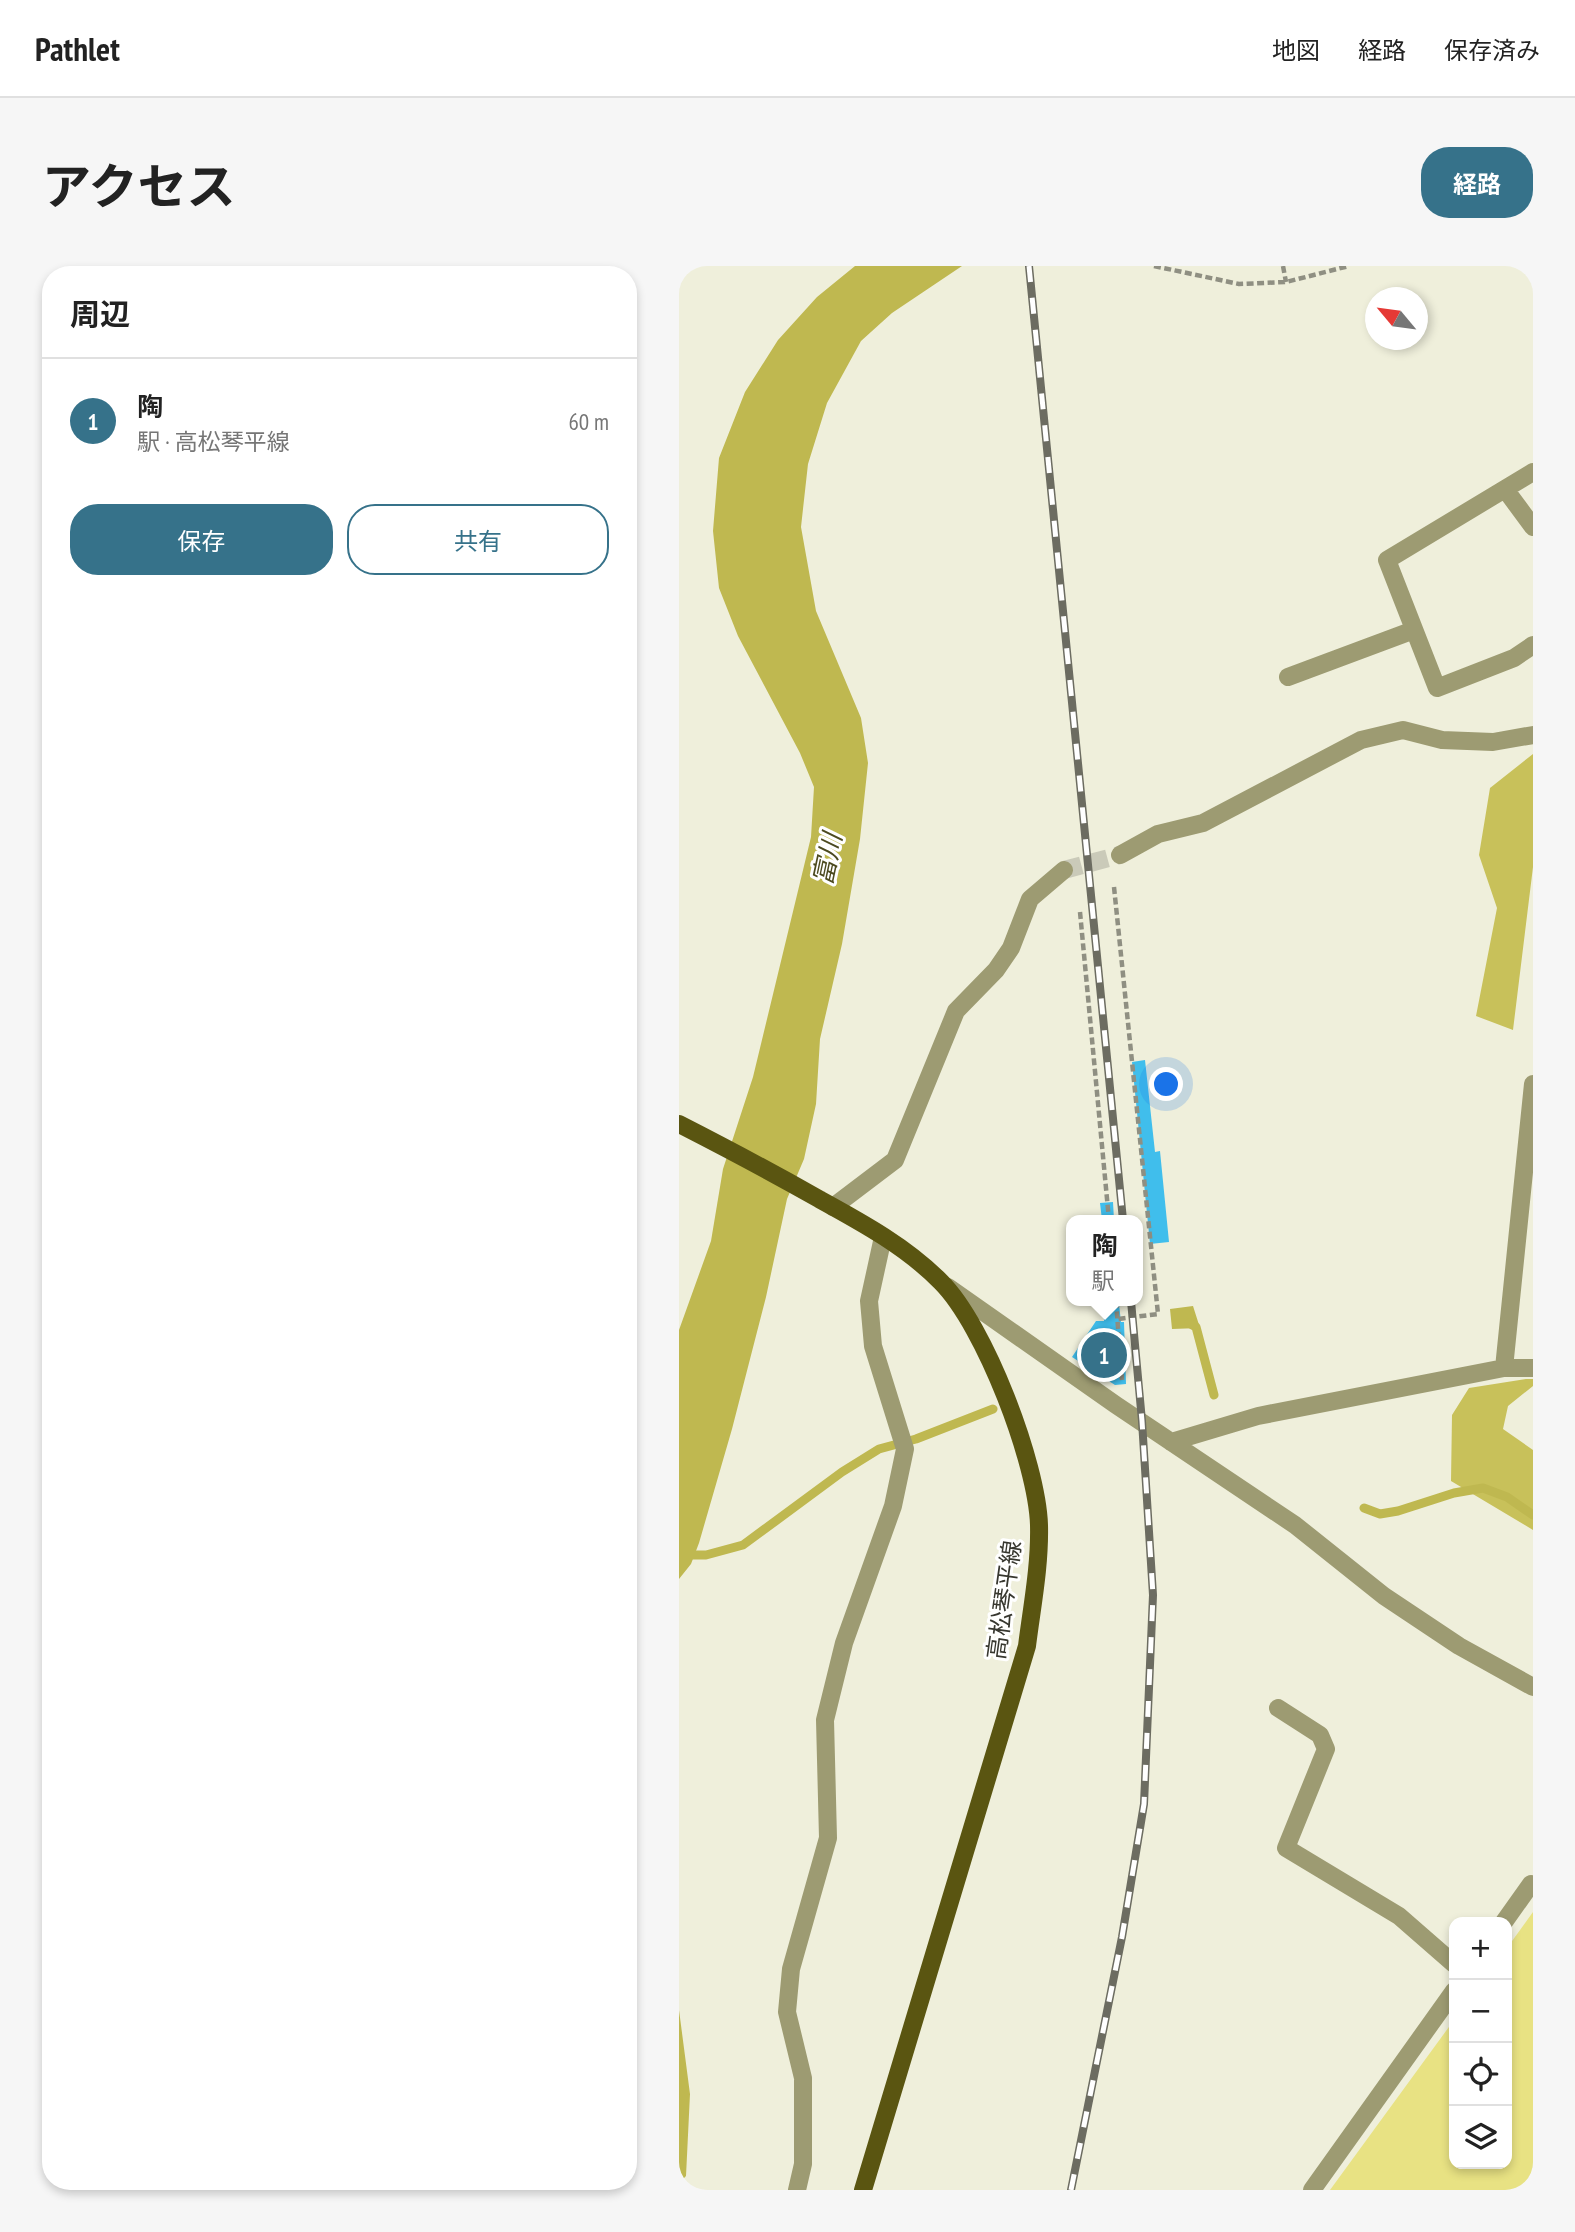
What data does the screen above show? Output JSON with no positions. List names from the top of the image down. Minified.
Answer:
{"streets":{"main road":["高松琴平線"]},"water":["富川"],"north":"top left","page":{"header":"Pathlet","nav":["地図","経路","保存済み"],"title":"アクセス","buttons":["経路",["保存","共有"]],"heading":"周辺","list":[{"mark":"1","name":"陶","note":"駅 · 高松琴平線","value":"60 m"}],"popup":["陶","駅"],"pins":"1","map_buttons":["+","−"]}}
